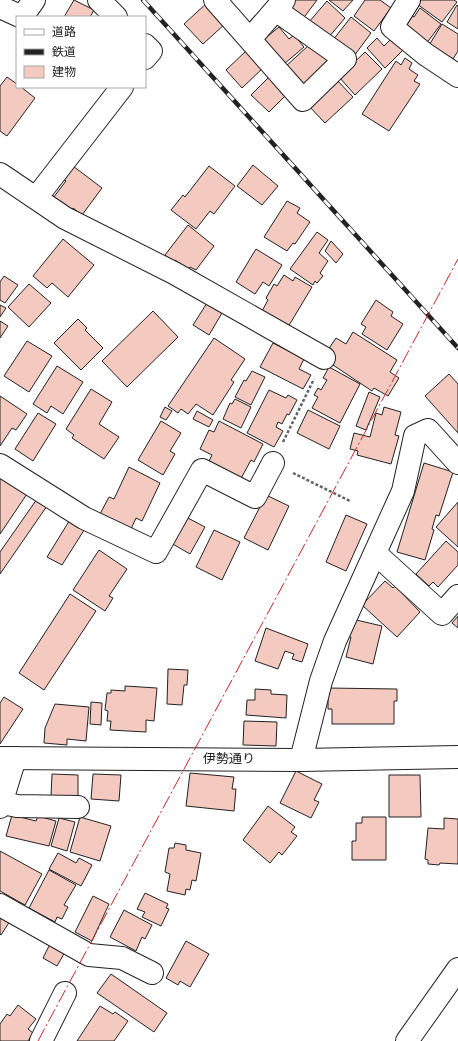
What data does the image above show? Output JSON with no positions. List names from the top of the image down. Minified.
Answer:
{"streets":{"main road":["伊勢通り"]},"legend":["道路","鉄道","建物"]}
